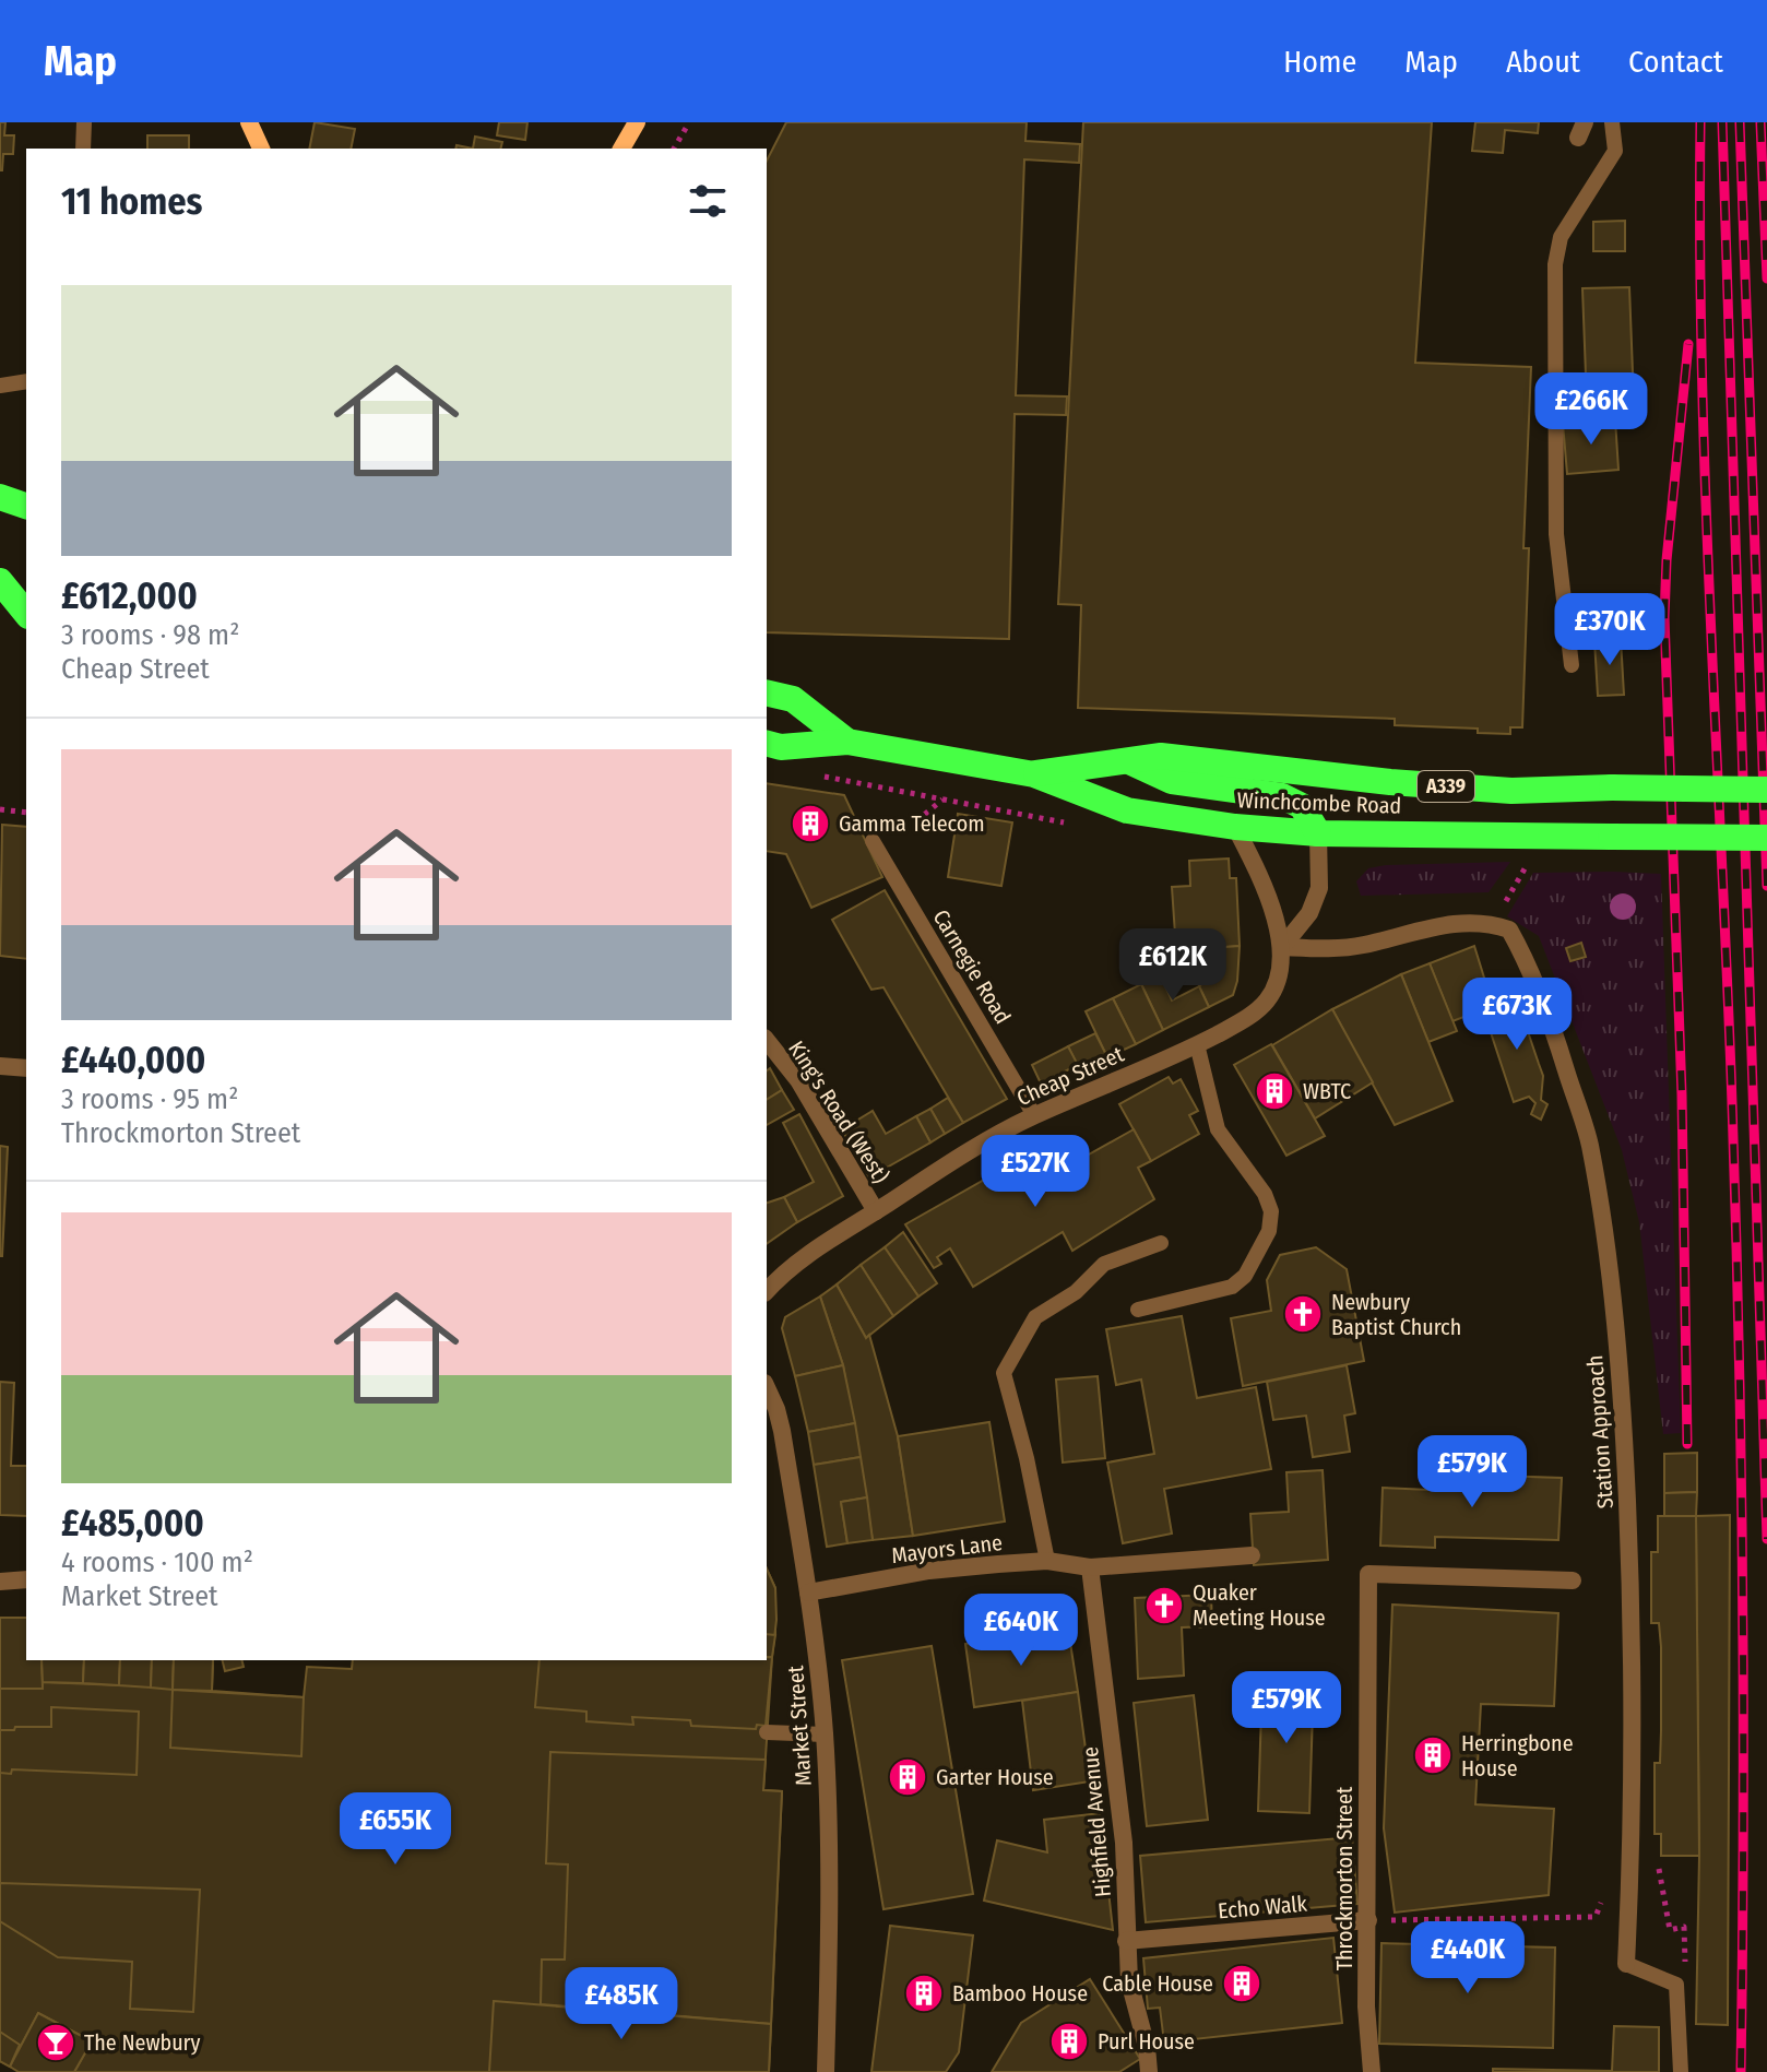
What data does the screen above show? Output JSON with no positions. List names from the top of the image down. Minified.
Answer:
{"streets":{"highway":["A339","Winchcombe Road"],"street":["Cheap Street","King's Road (West)","Station Approach","Mayors Lane","Market Street","Highfield Avenue","Throckmorton Street","Echo Walk"],"lane":["Carnegie Road"]},"crossings":[["Winchcombe Road","Cheap Street"],["Carnegie Road","Cheap Street"],["Cheap Street","King's Road (West)"],["Mayors Lane","Market Street"],["Mayors Lane","Highfield Avenue"],["Highfield Avenue","Echo Walk"],["Throckmorton Street","Echo Walk"]],"places":{"building":["Gamma Telecom","WBTC","Herringbone House","Garter House","Cable House","Bamboo House","Purl House"],"church":["Newbury Baptist Church","Quaker Meeting House"],"bar":["The Newbury"]},"page":{"header":"Map","nav":["Home","Map","About","Contact"],"heading":"11 homes","list":[{"name":"£612,000","note":"3 rooms · 98 m² · Cheap Street"},{"name":"£440,000","note":"3 rooms · 95 m² · Throckmorton Street"},{"name":"£485,000","note":"4 rooms · 100 m² · Market Street"}],"price":["£266K","£370K","£612K","£673K","£527K","£579K","£640K","£579K","£655K","£440K","£485K"]}}
